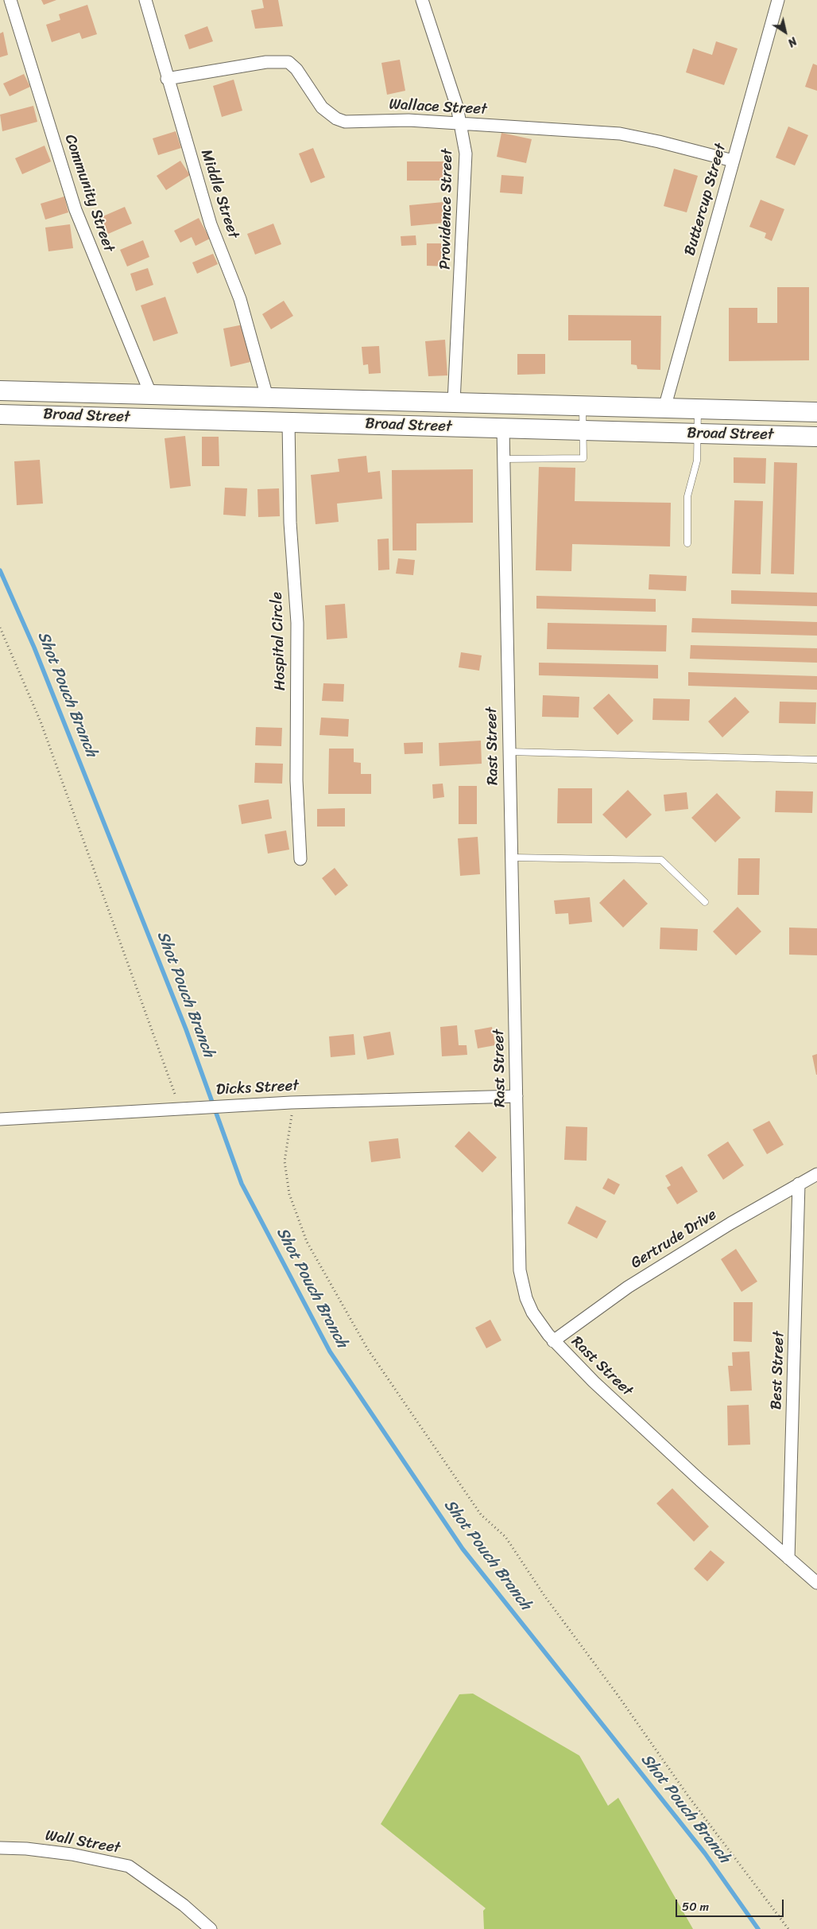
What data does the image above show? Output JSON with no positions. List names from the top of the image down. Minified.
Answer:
{"streets":{"main road":["Broad Street"],"street":["Wallace Street","Community Street","Middle Street","Buttercup Street","Providence Street","Hospital Circle","Rast Street","Dicks Street","Gertrude Drive","Best Street","Wall Street"]},"crossings":[["Wallace Street","Middle Street"],["Wallace Street","Buttercup Street"],["Wallace Street","Providence Street"],["Community Street","Broad Street"],["Middle Street","Broad Street"],["Buttercup Street","Broad Street"],["Providence Street","Broad Street"],["Broad Street","Hospital Circle"],["Broad Street","Rast Street"],["Rast Street","Dicks Street"],["Rast Street","Gertrude Drive"],["Rast Street","Best Street"],["Gertrude Drive","Best Street"]],"water":["Shot Pouch Branch"],"scale_bar":"50 m","north":"bottom right"}
